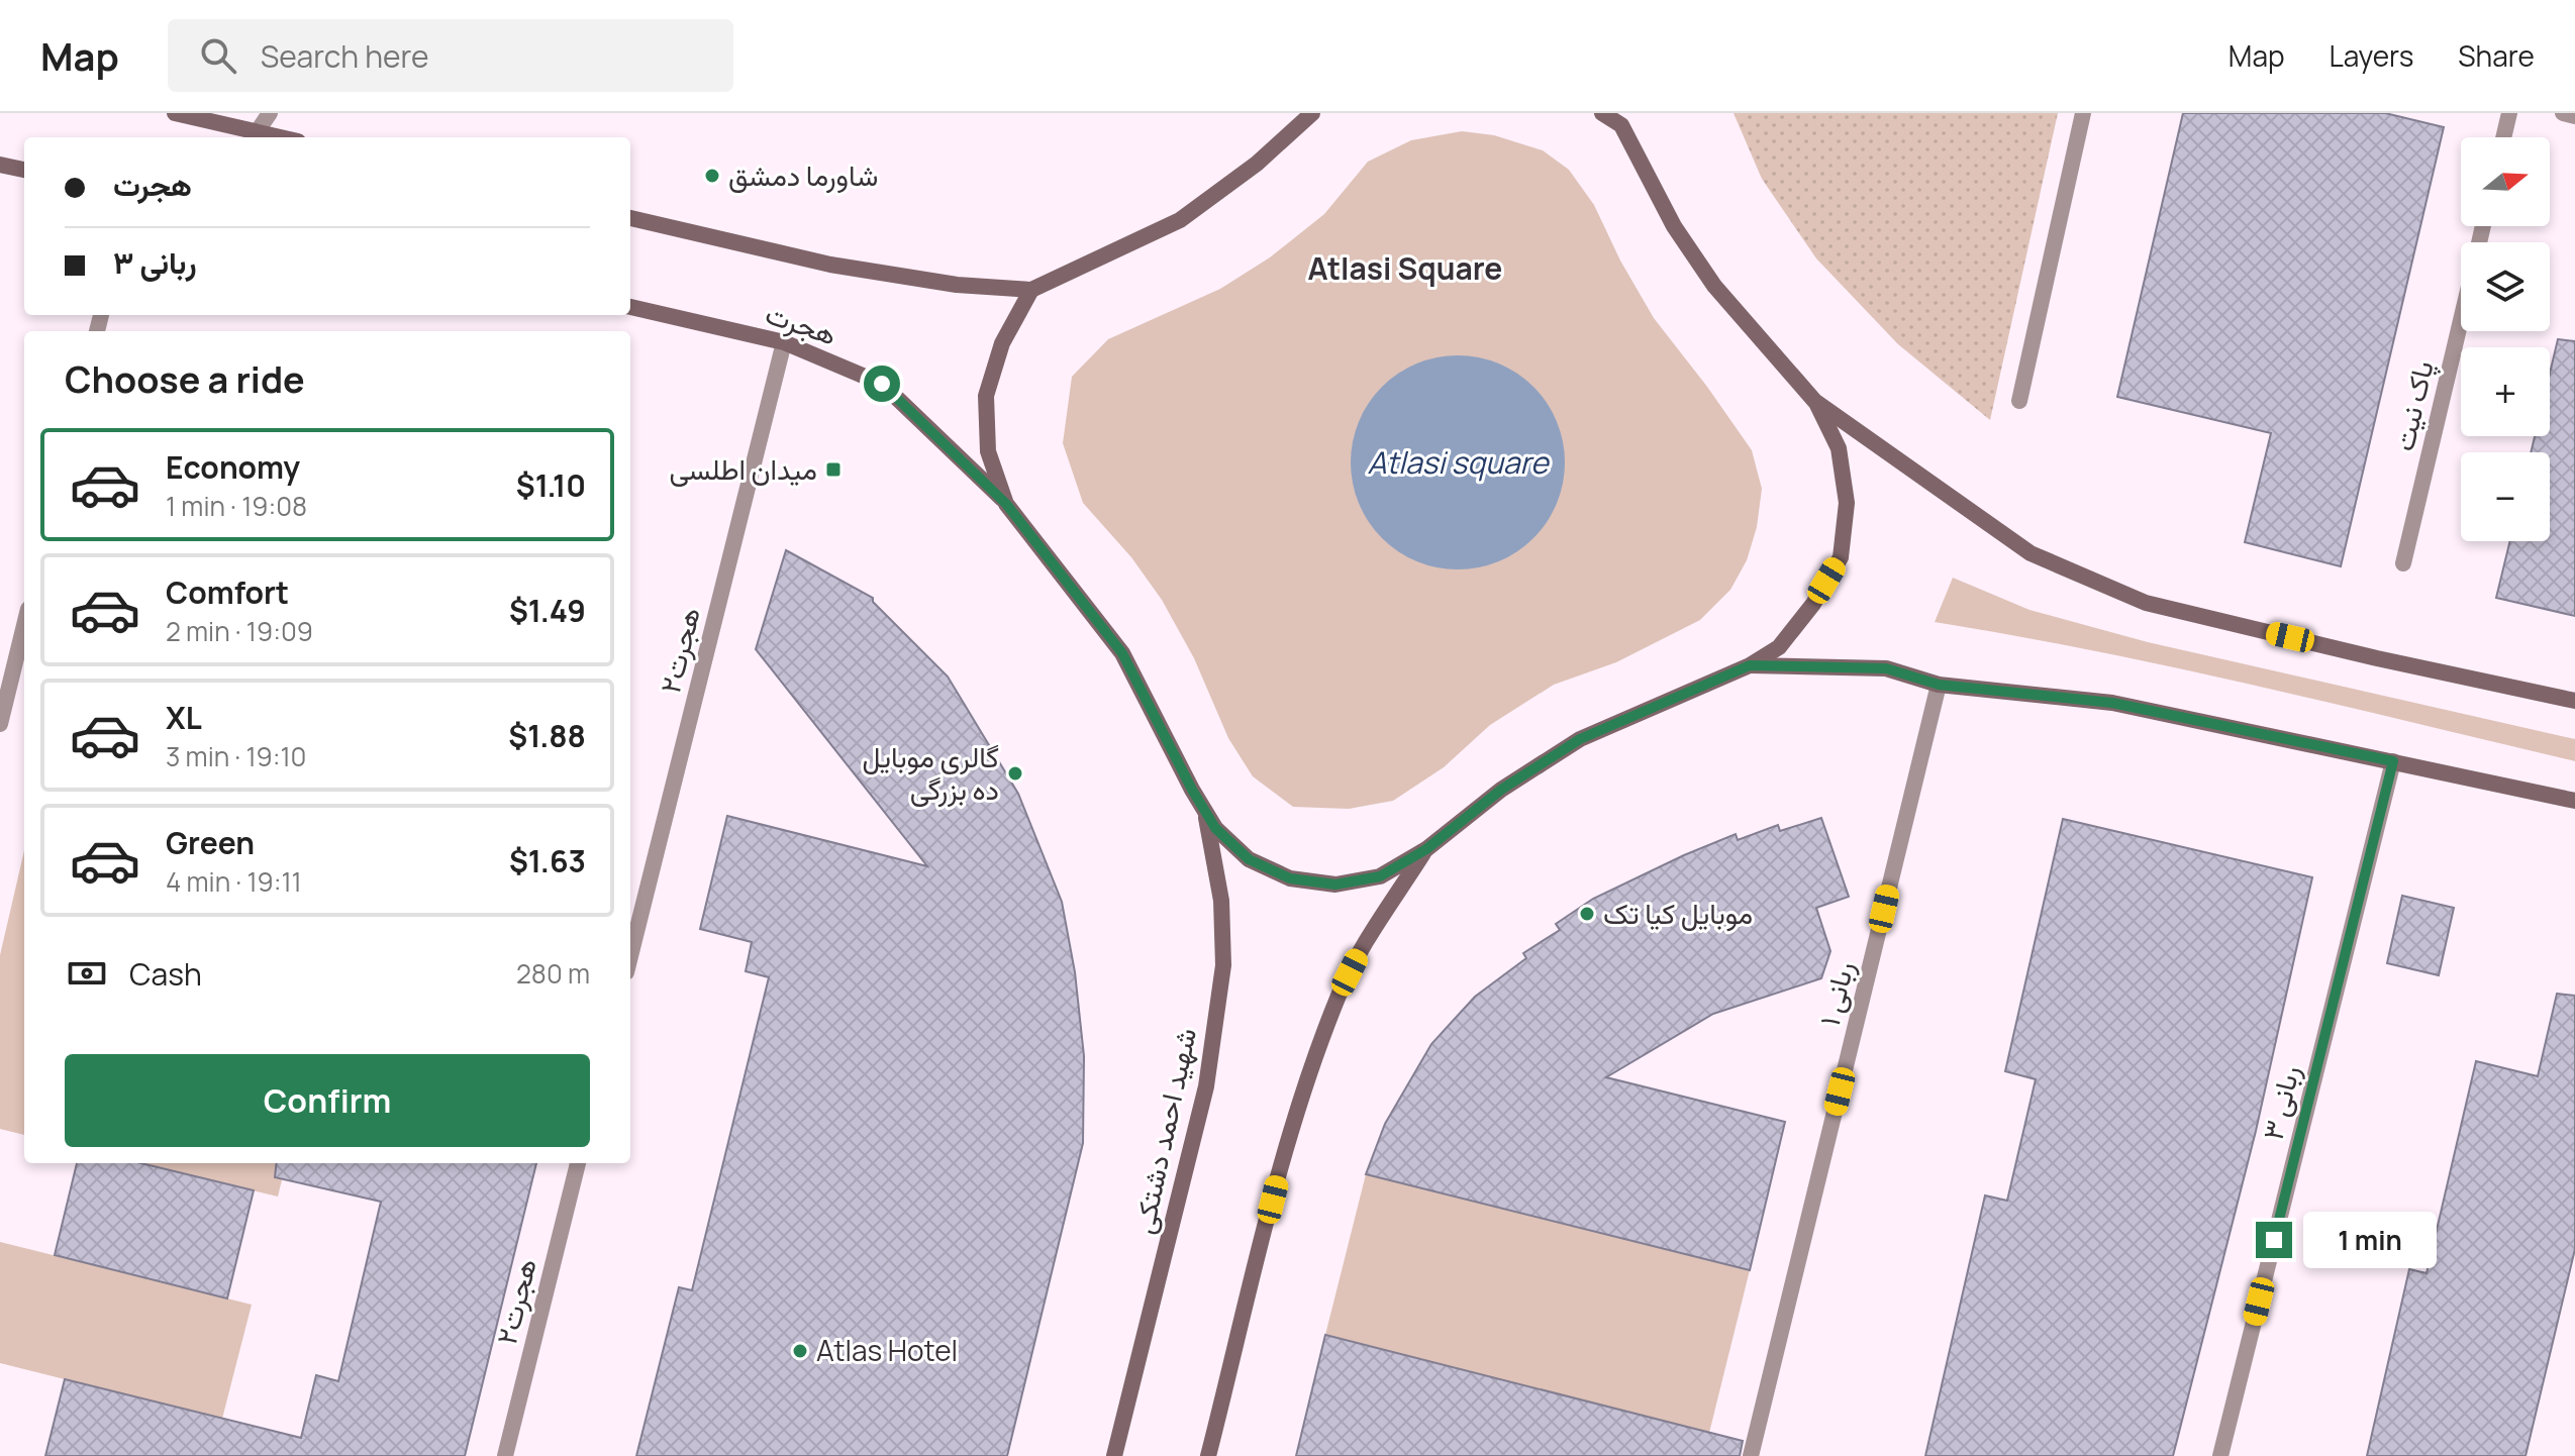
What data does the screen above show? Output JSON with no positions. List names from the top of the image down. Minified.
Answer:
{"streets":{"main road":["هجرت","شهید احمد دشتکی"],"street":["پاک نیت","هجرت۲","ربانی ۱","ربانی ۳"]},"crossings":[["هجرت","هجرت۲"]],"districts":["Atlasi Square"],"water":["Atlasi square"],"places":{"other":["شاورما دمشق","گالری موبایل ده بزرگی","موبایل کیا تک","Atlas Hotel"],"transit":["میدان اطلسی"]},"north":"right","page":{"header":"Map","search":"Search here","nav":["Map","Layers","Share"],"map_buttons":["+","−"],"banner":["هجرت","ربانی ۳"],"heading":"Choose a ride","list":[{"name":"Economy","note":"1 min · 19:08","value":"$1.10"},{"name":"Comfort","note":"2 min · 19:09","value":"$1.49"},{"name":"XL","note":"3 min · 19:10","value":"$1.88"},{"name":"Green","note":"4 min · 19:11","value":"$1.63"}],"pay":["Cash","280 m"],"buttons":"Confirm","bubble":"1 min"}}
